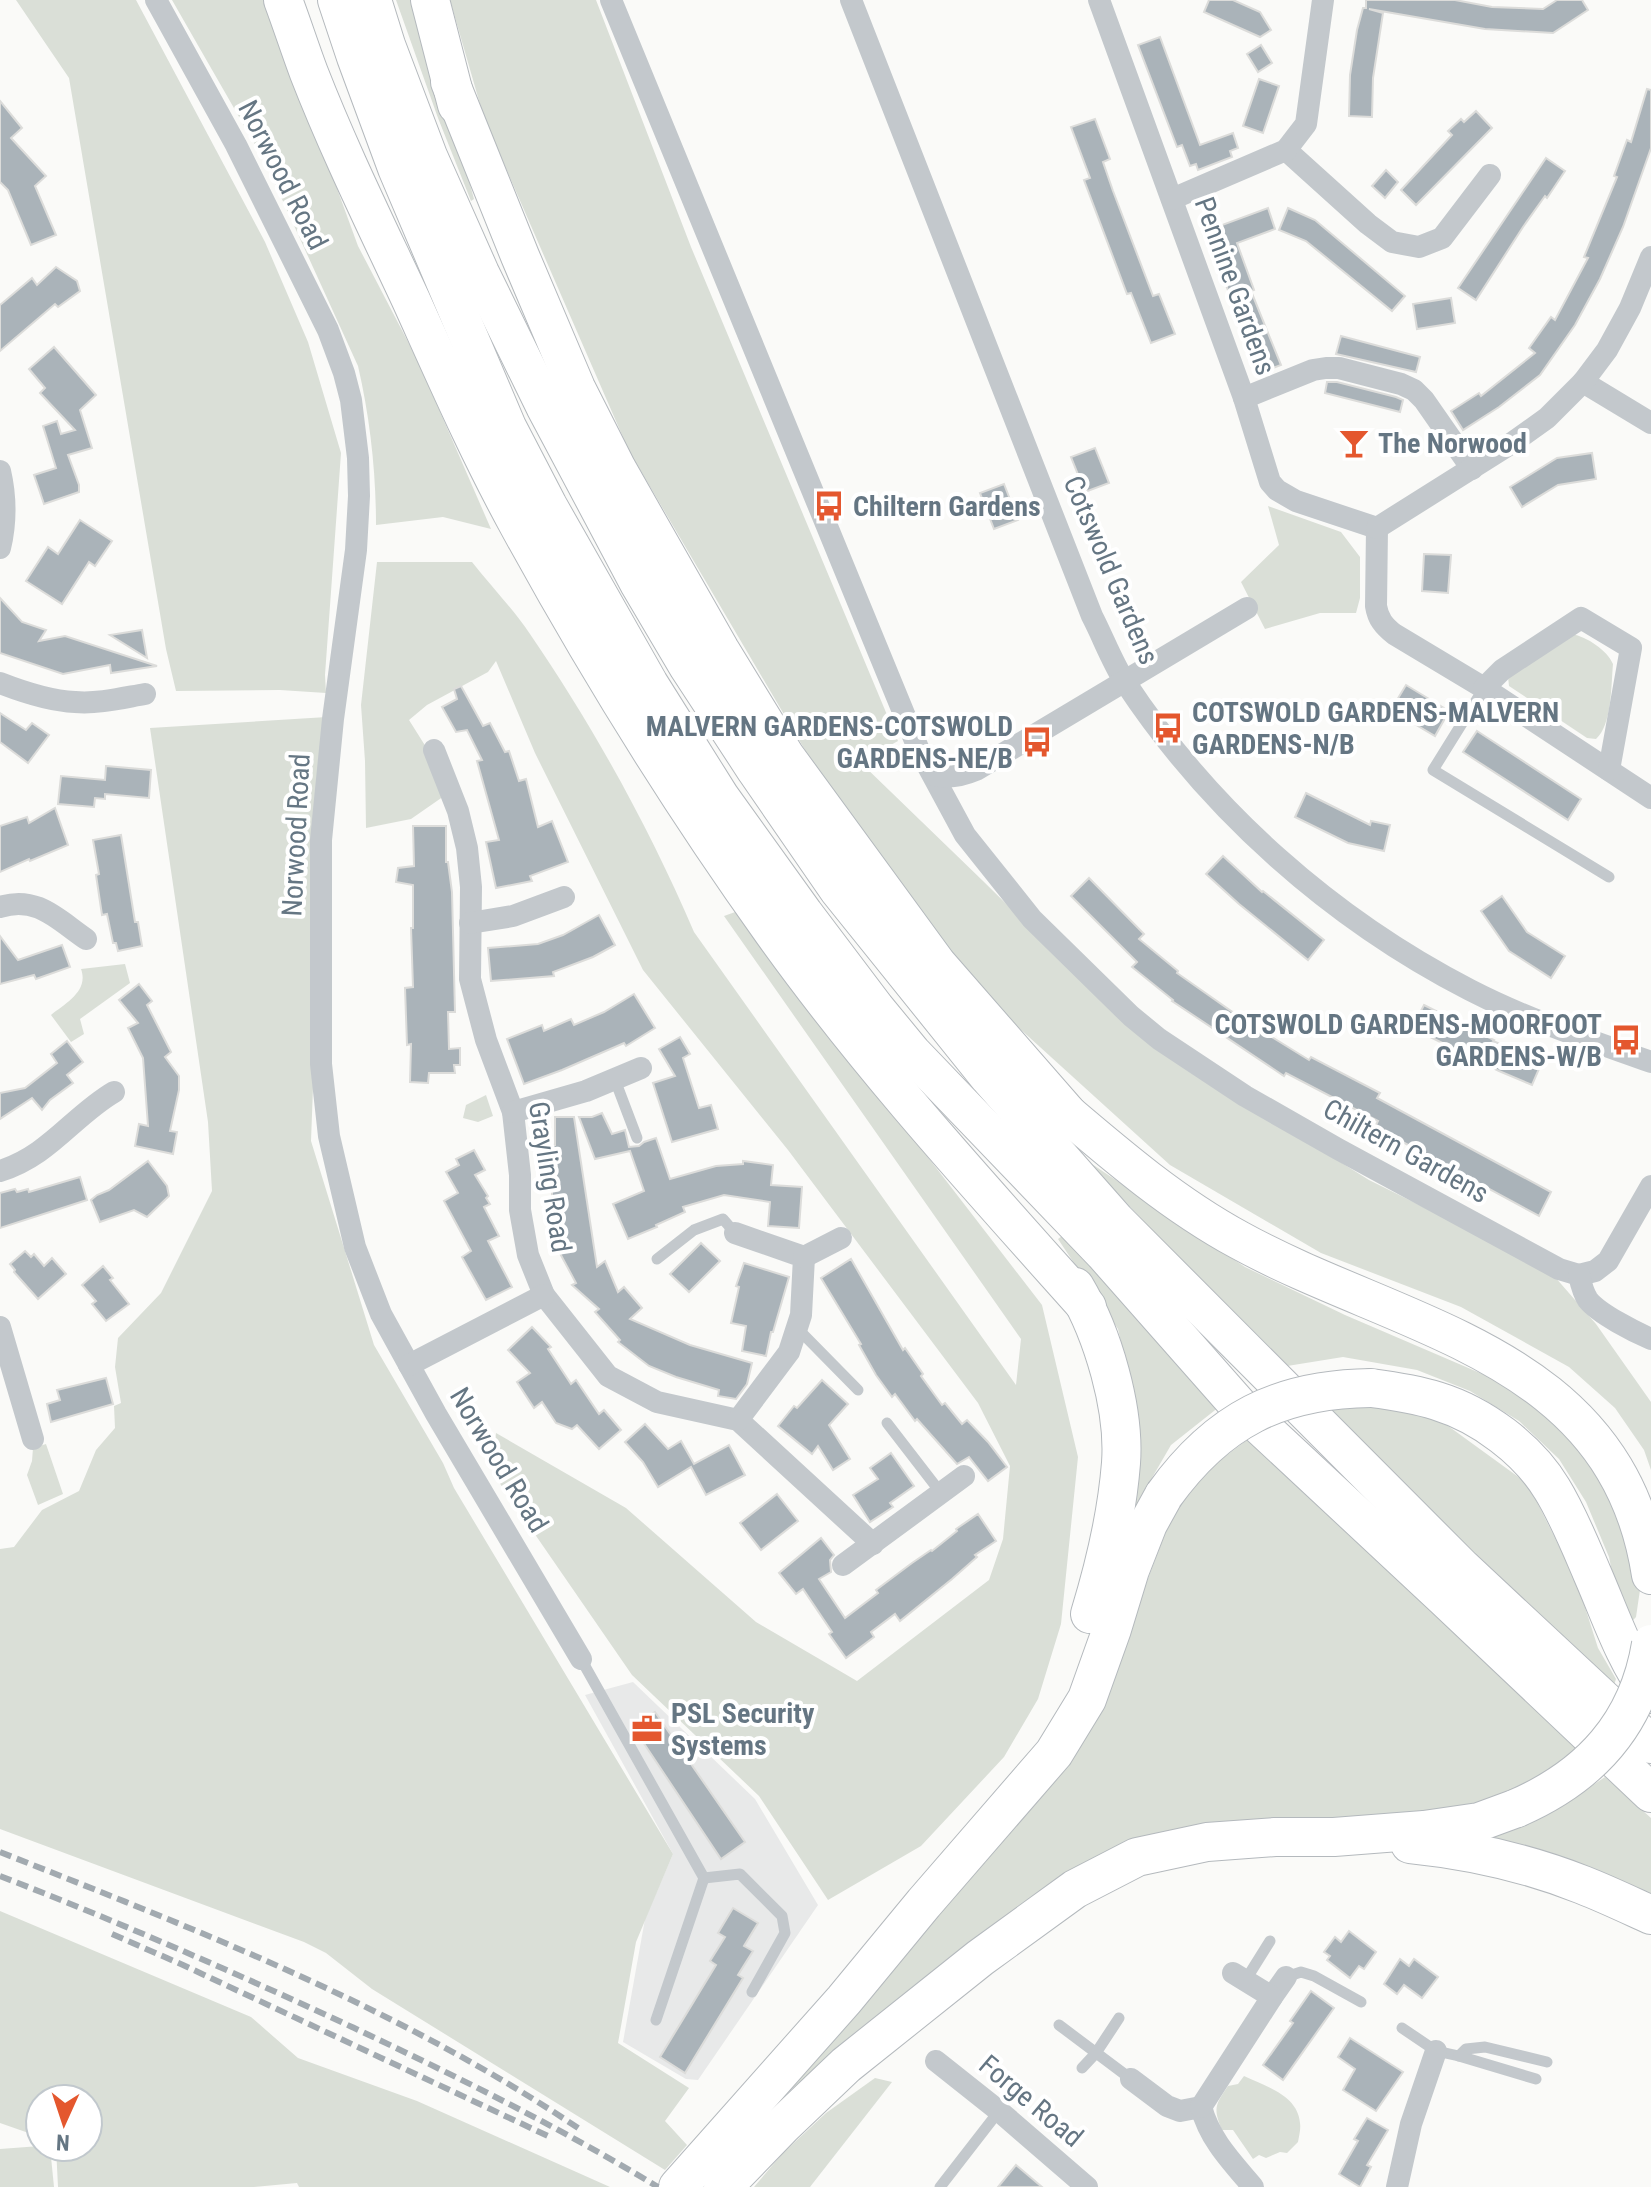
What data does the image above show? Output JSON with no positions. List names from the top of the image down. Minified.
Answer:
{"streets":{"street":["Norwood Road","Pennine Gardens","Cotswold Gardens","Chiltern Gardens","Grayling Road","Forge Road"]},"places":{"bar":["The Norwood"],"bus stop":["Chiltern Gardens","COTSWOLD GARDENS-MALVERN GARDENS-N/B","MALVERN GARDENS-COTSWOLD GARDENS-NE/B","COTSWOLD GARDENS-MOORFOOT GARDENS-W/B"],"office":["PSL Security Systems"]},"north":"bottom"}
